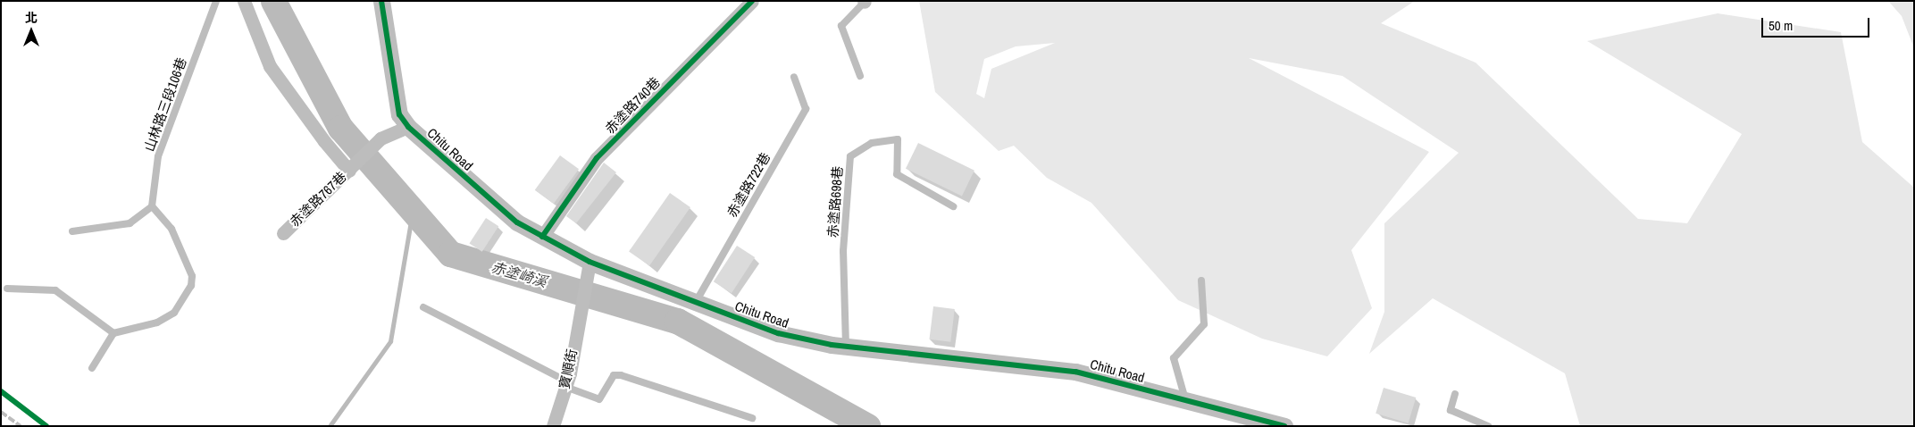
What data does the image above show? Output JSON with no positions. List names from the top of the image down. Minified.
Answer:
{"streets":{"street":["赤塗路740巷","Chitu Road","赤塗路767巷","寶順街"],"lane":["山林路三段106巷","赤塗路722巷","赤塗路698巷"]},"crossings":[["赤塗路740巷","Chitu Road"],["Chitu Road","赤塗路722巷"],["Chitu Road","赤塗路767巷"],["Chitu Road","赤塗路698巷"],["Chitu Road","寶順街"]],"water":["赤塗崎溪"],"scale_bar":"50 m","north":"top"}
